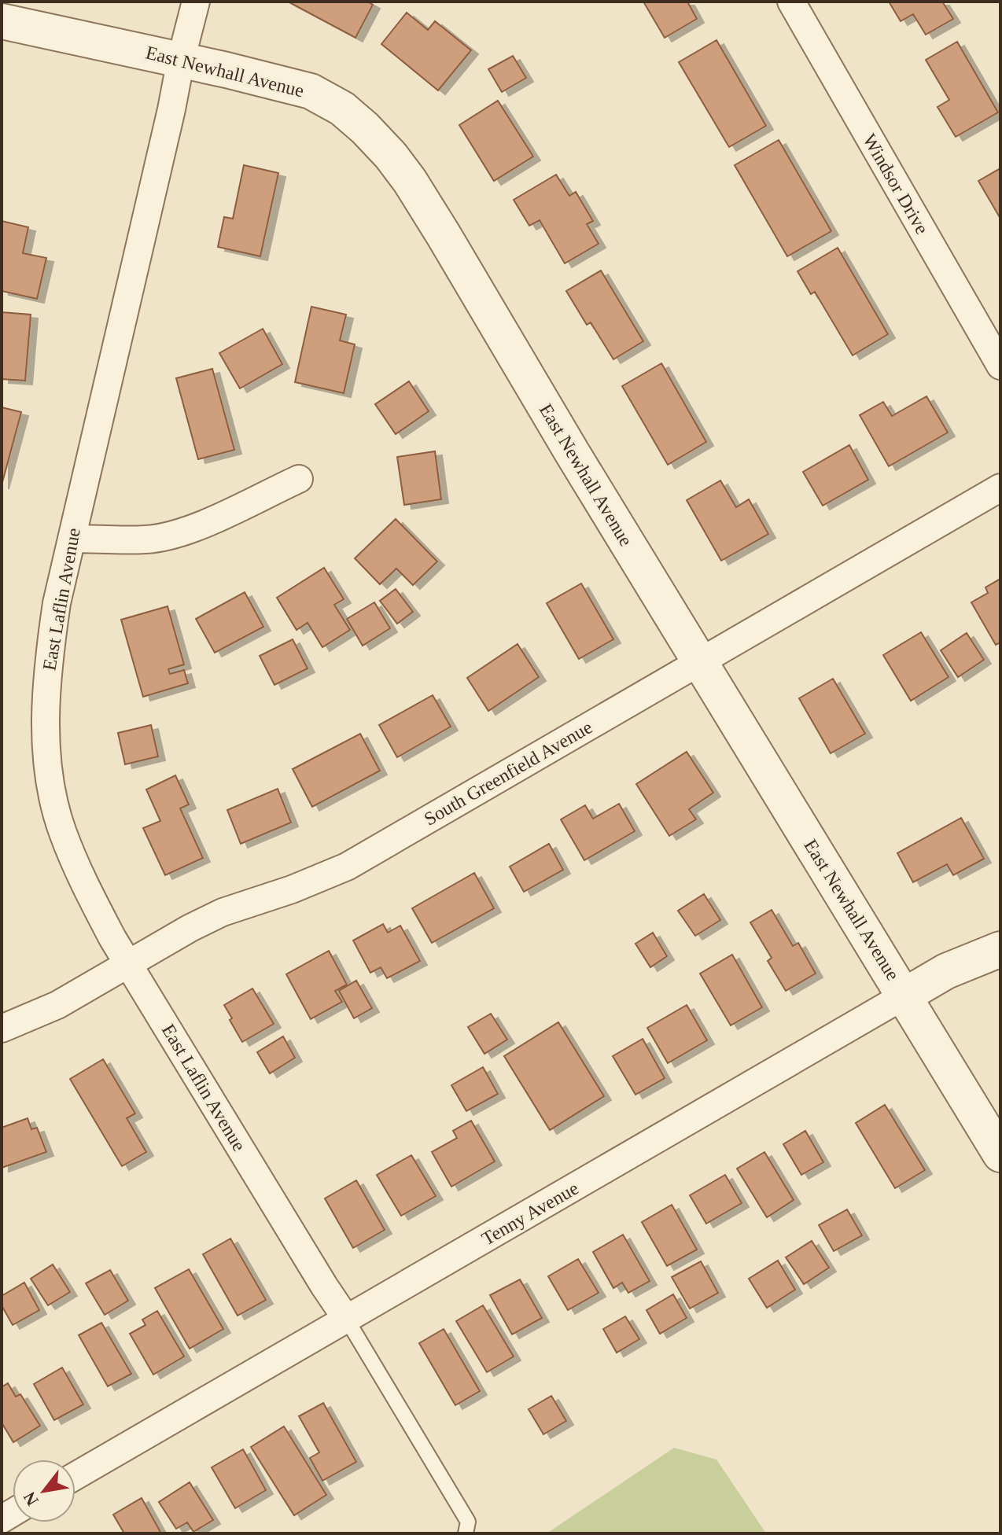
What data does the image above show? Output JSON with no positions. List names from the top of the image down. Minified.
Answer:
{"streets":{"street":["East Newhall Avenue","Windsor Drive","East Laflin Avenue","South Greenfield Avenue","Tenny Avenue"]},"crossings":[["East Newhall Avenue","East Laflin Avenue"],["East Newhall Avenue","South Greenfield Avenue"],["East Newhall Avenue","Tenny Avenue"],["East Laflin Avenue","South Greenfield Avenue"],["East Laflin Avenue","Tenny Avenue"]],"north":"bottom left"}
